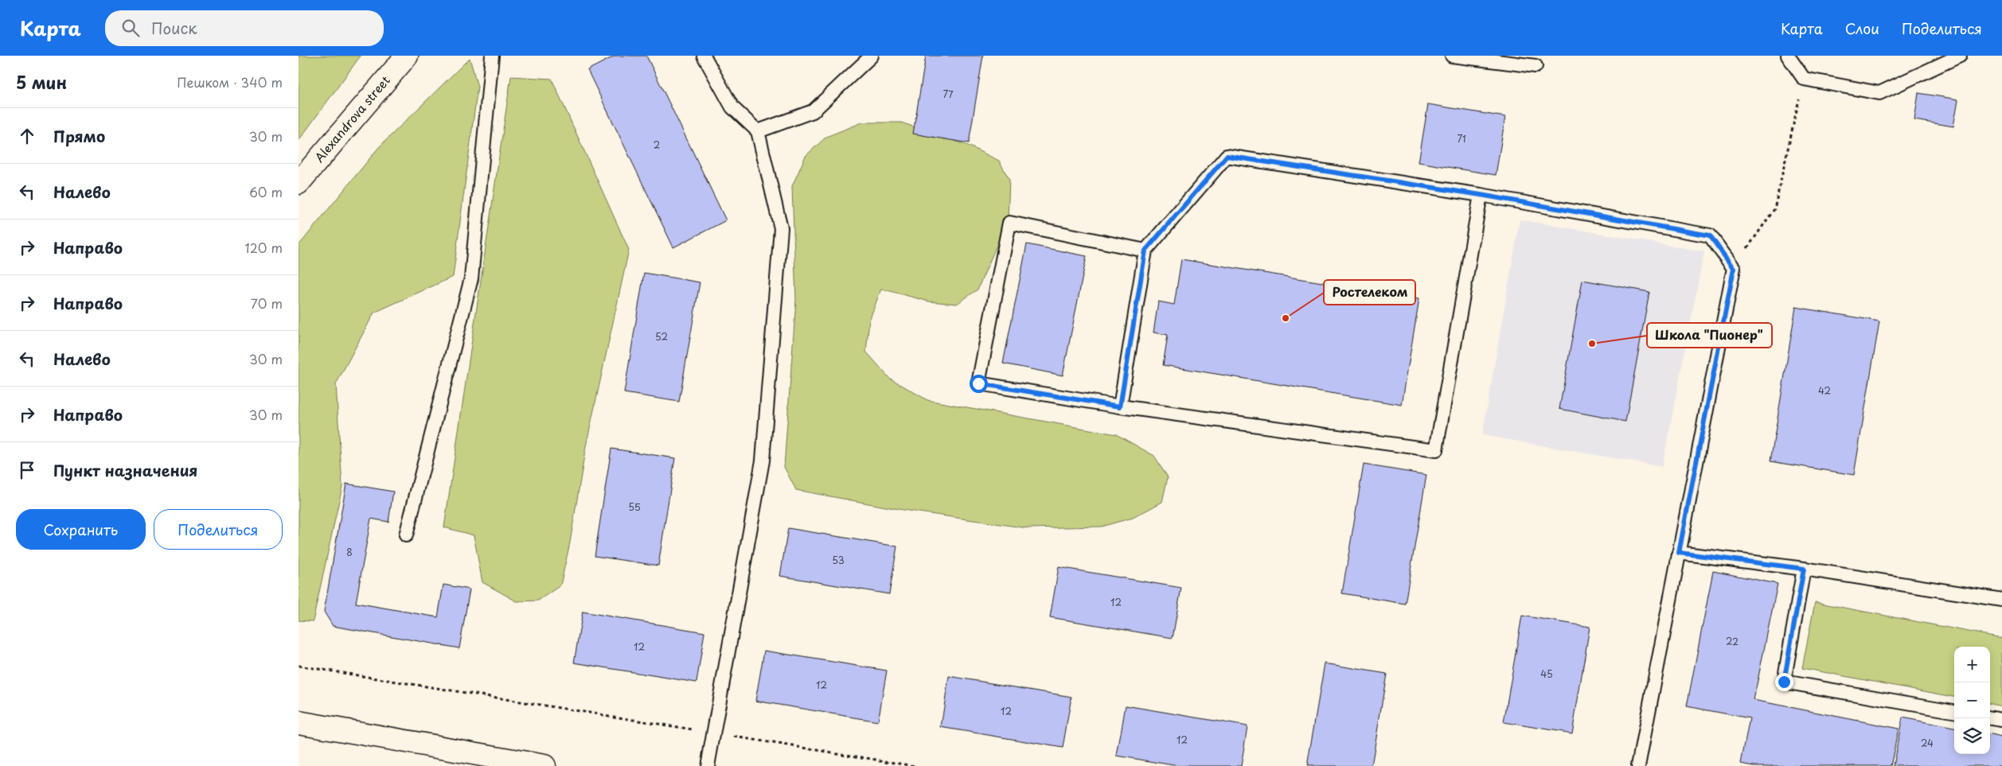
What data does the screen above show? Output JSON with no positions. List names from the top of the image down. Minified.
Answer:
{"streets":{"main road":["Alexandrova street"]},"places":["Ростелеком","Школа \"Пионер\""],"house_numbers":["77","71","2","52","42","55","8","53","12","22","12","45","12","12","12","24"],"page":{"header":"Карта","search":"Поиск","nav":["Карта","Слои","Поделиться"],"heading":["5 мин","Пешком · 340 m"],"list":[["Прямо","30 m"],["Налево","60 m"],["Направо","120 m"],["Направо","70 m"],["Налево","30 m"],["Направо","30 m"],"Пункт назначения"],"buttons":["Сохранить","Поделиться"],"map_buttons":["+","−"]}}
